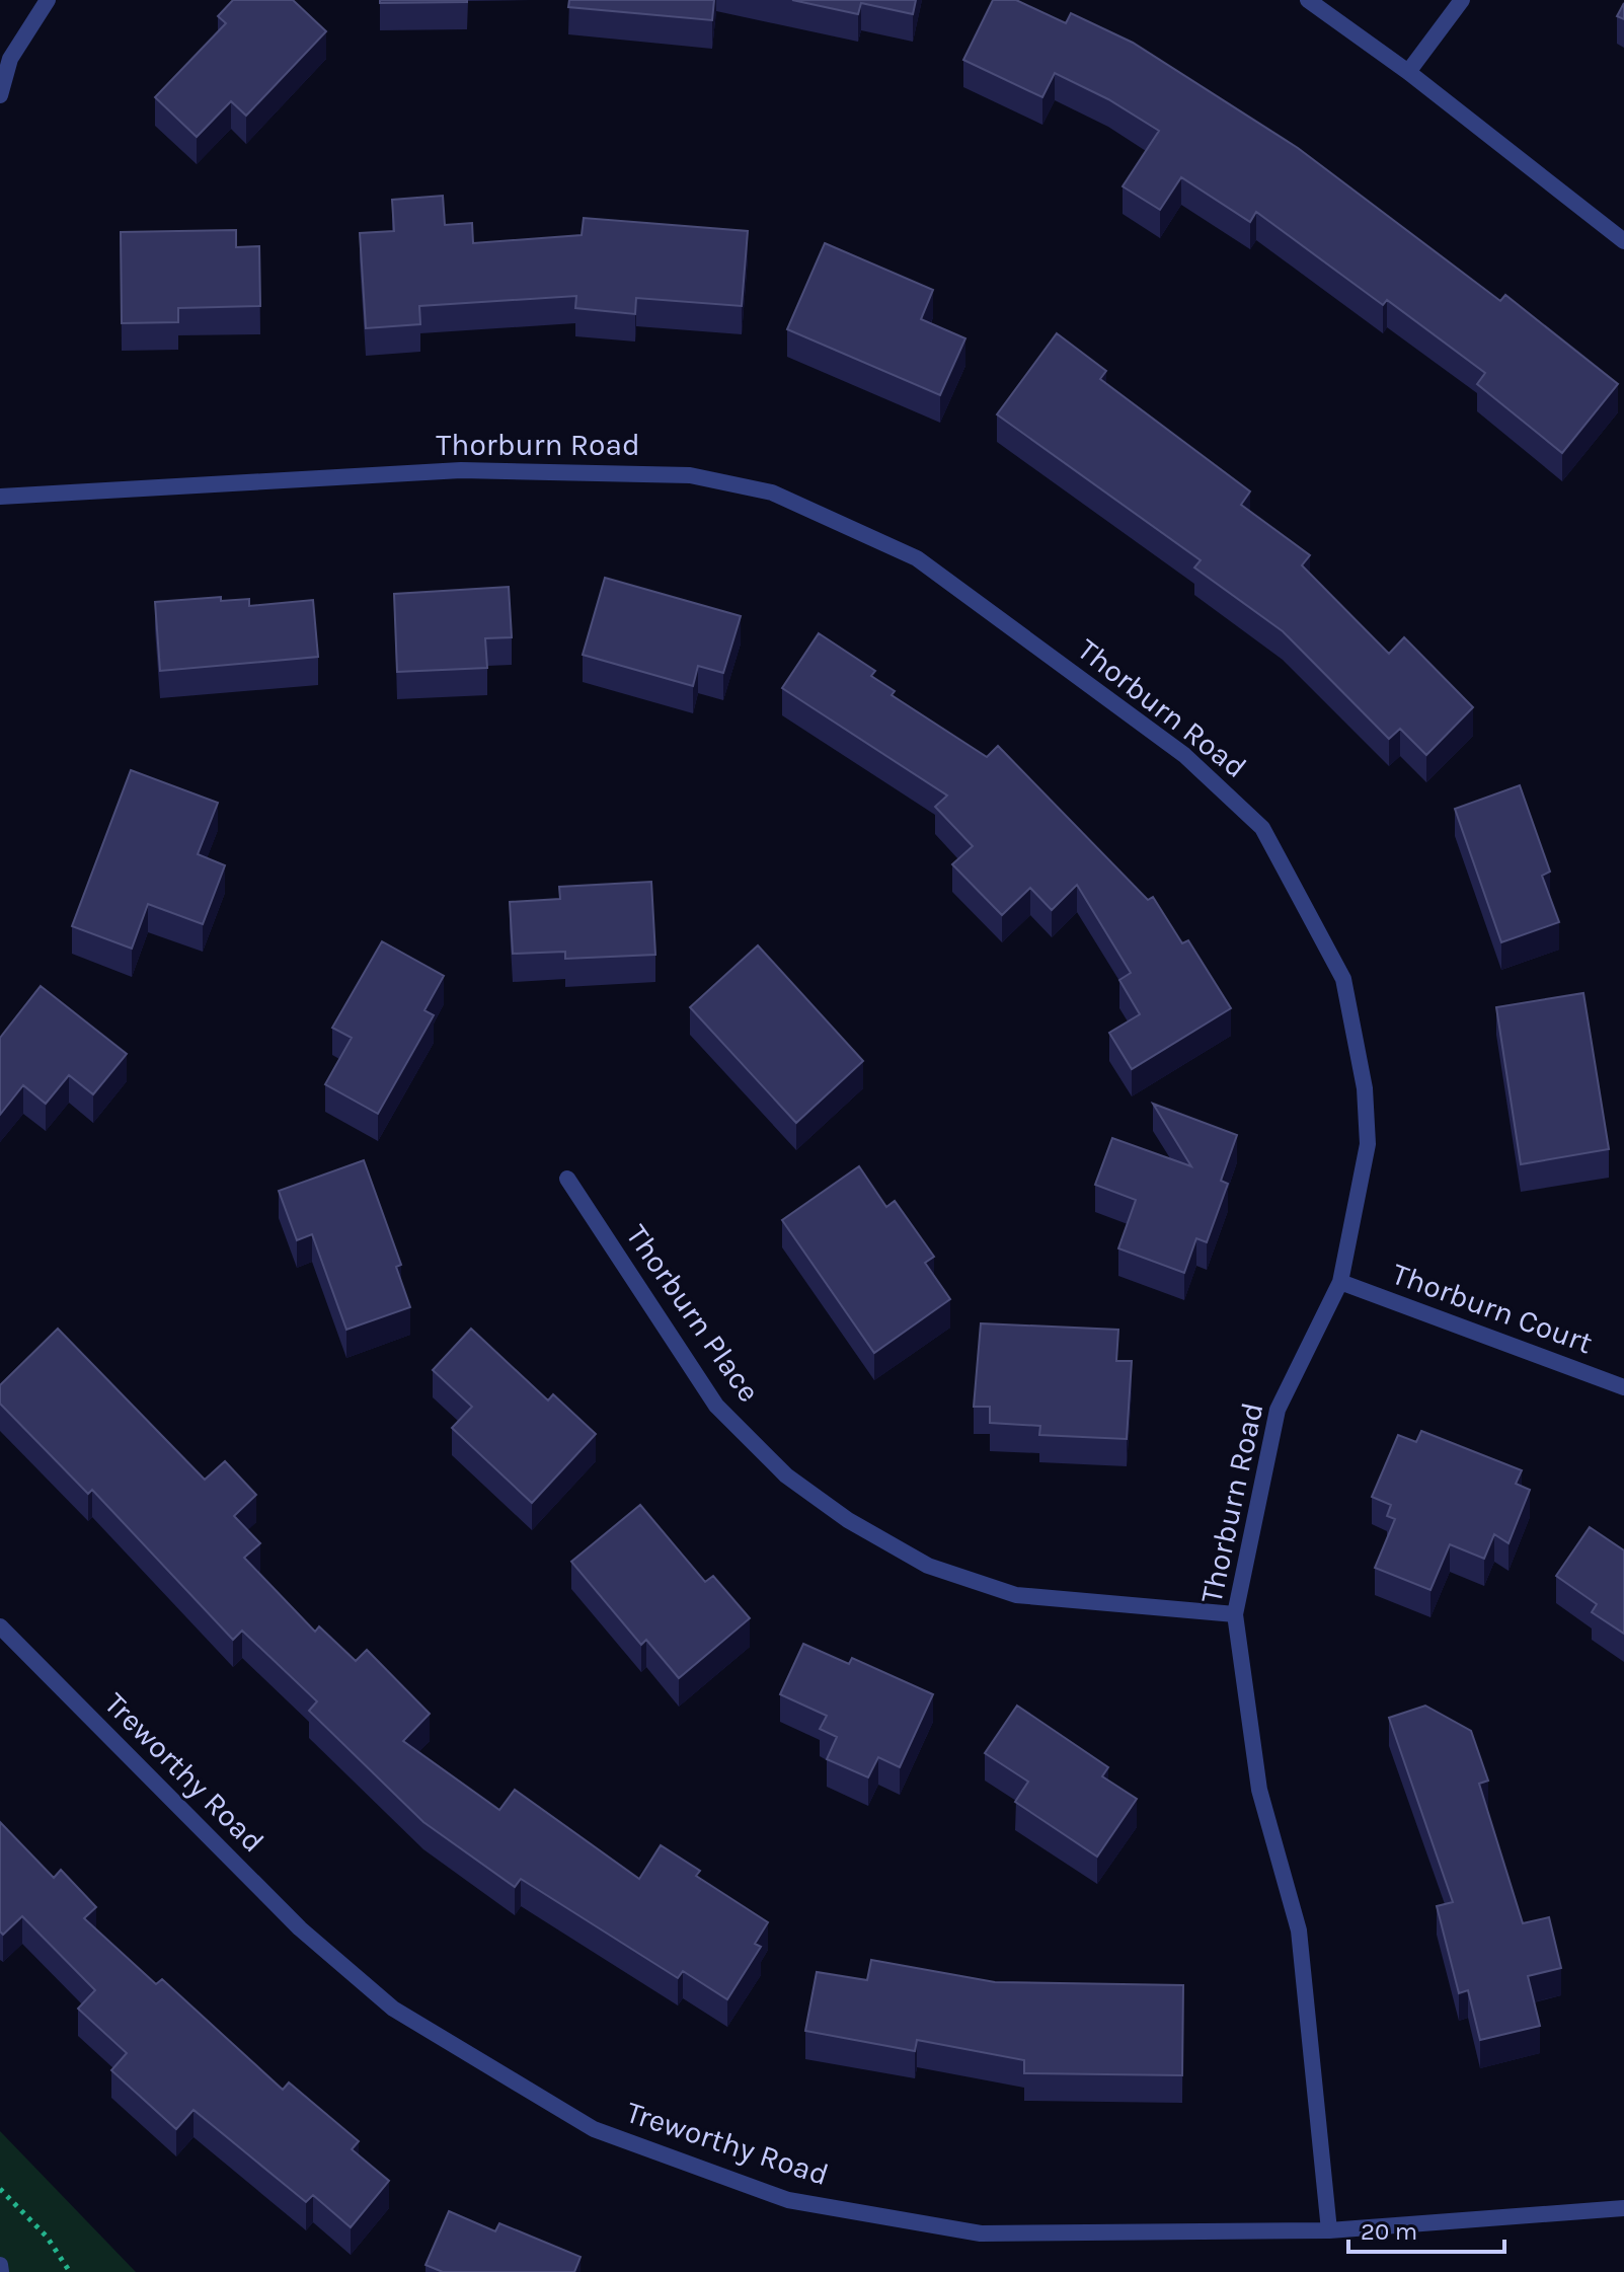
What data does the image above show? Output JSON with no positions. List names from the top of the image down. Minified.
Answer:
{"streets":{"street":["Thorburn Road","Thorburn Court","Thorburn Place","Treworthy Road"]},"crossings":[["Thorburn Road","Thorburn Court"],["Thorburn Road","Thorburn Place"],["Thorburn Road","Treworthy Road"]],"scale_bar":"20 m"}
